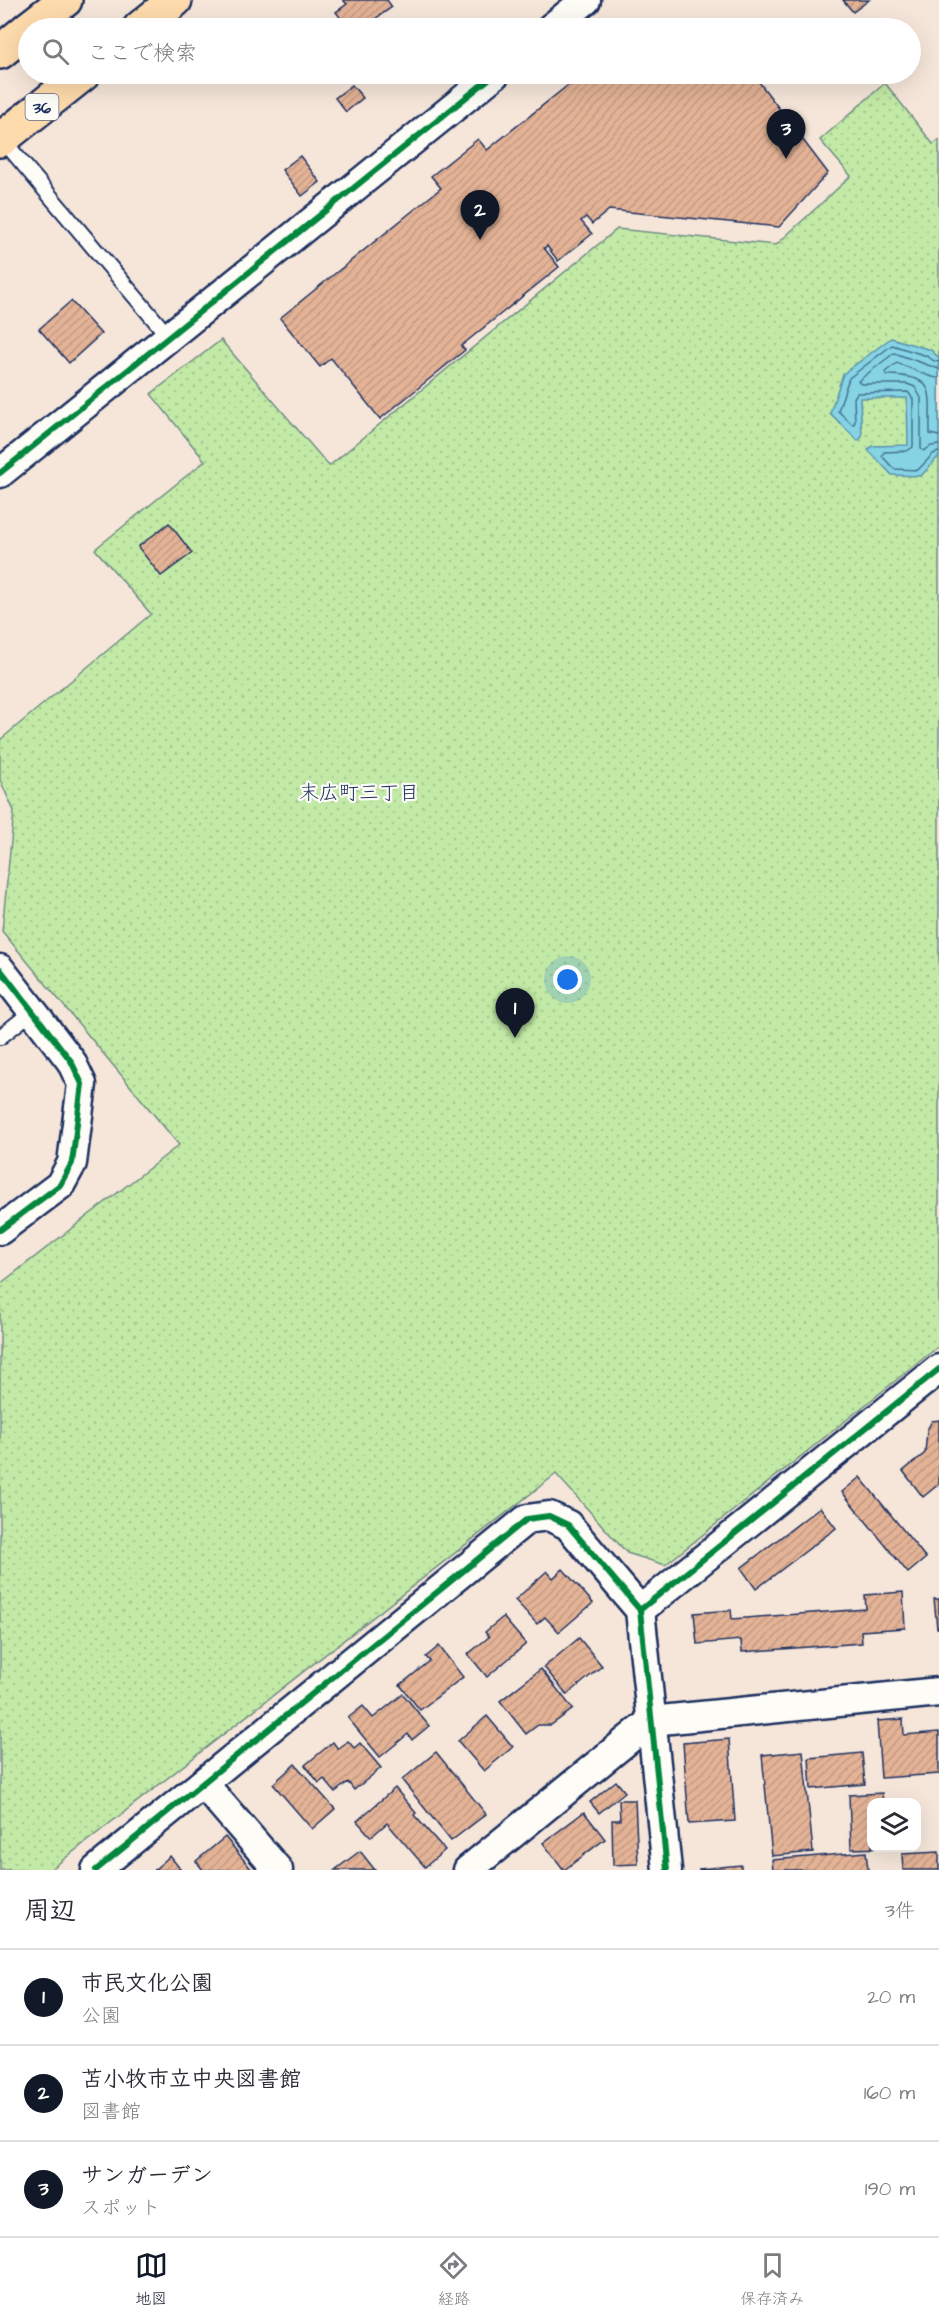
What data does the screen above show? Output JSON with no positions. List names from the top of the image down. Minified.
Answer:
{"streets":{"highway":["36"]},"districts":["末広町三丁目"],"page":{"search":"ここで検索","pins":["3","2","1"],"heading":["周辺","3件"],"list":[{"mark":"1","name":"市民文化公園","note":"公園","value":"20 m"},{"mark":"2","name":"苫小牧市立中央図書館","note":"図書館","value":"160 m"},{"mark":"3","name":"サンガーデン","note":"スポット","value":"190 m"}],"nav":["地図","経路","保存済み"]}}
